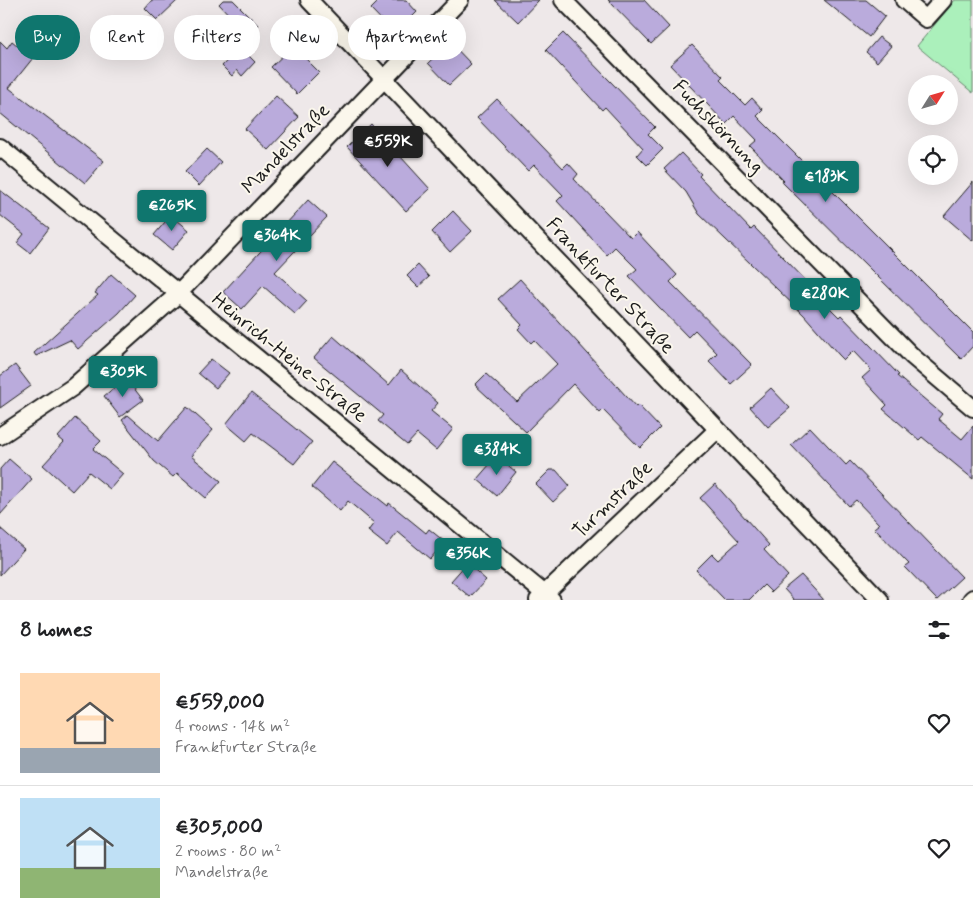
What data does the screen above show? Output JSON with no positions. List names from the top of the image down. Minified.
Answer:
{"streets":{"street":["Fuchskörnung","Mandelstraße","Frankfurter Straße","Heinrich-Heine-Straße","Turmstraße"]},"crossings":[["Mandelstraße","Frankfurter Straße"],["Mandelstraße","Heinrich-Heine-Straße"],["Frankfurter Straße","Turmstraße"],["Heinrich-Heine-Straße","Turmstraße"]],"north":"top right","page":{"chip":["Buy","Rent","Filters","New","Apartment"],"price":["€559K","€183K","€265K","€364K","€280K","€305K","€384K","€356K"],"heading":"8 homes","list":[{"name":"€559,000","note":"4 rooms · 148 m² · Frankfurter Straße"},{"name":"€305,000","note":"2 rooms · 80 m² · Mandelstraße"}]}}
